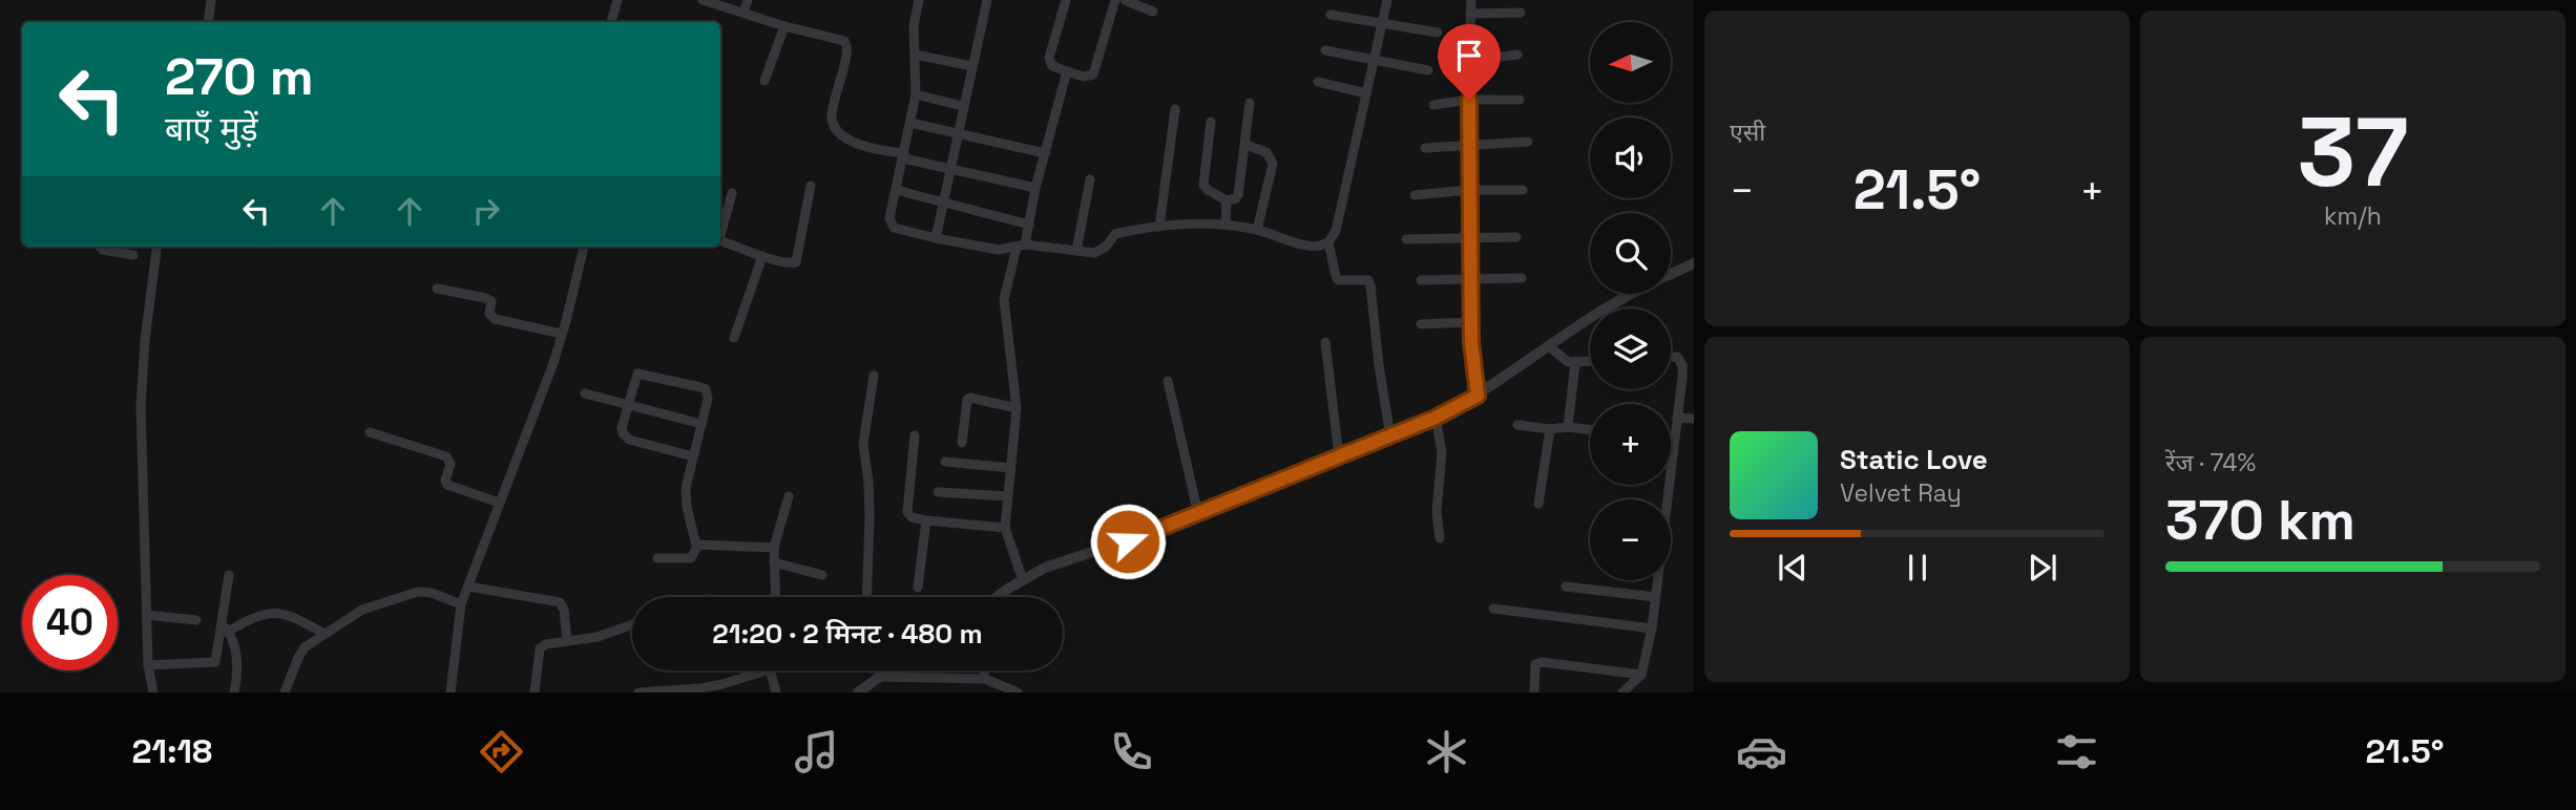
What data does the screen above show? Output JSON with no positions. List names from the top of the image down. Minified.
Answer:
{"north":"left","page":{"tile":["एसी",["37","km/h"],["रेंज · 74%","370 km"]],"map_buttons":["+","−"],"turn":["270 m","बाएँ मुड़ें"],"heat":["−","21.5°","+"],"song":["Static Love","Velvet Ray"],"limit":"40","trip":"21:20 · 2 मिनट · 480 m","tabs":["21:18","21.5°"]}}
